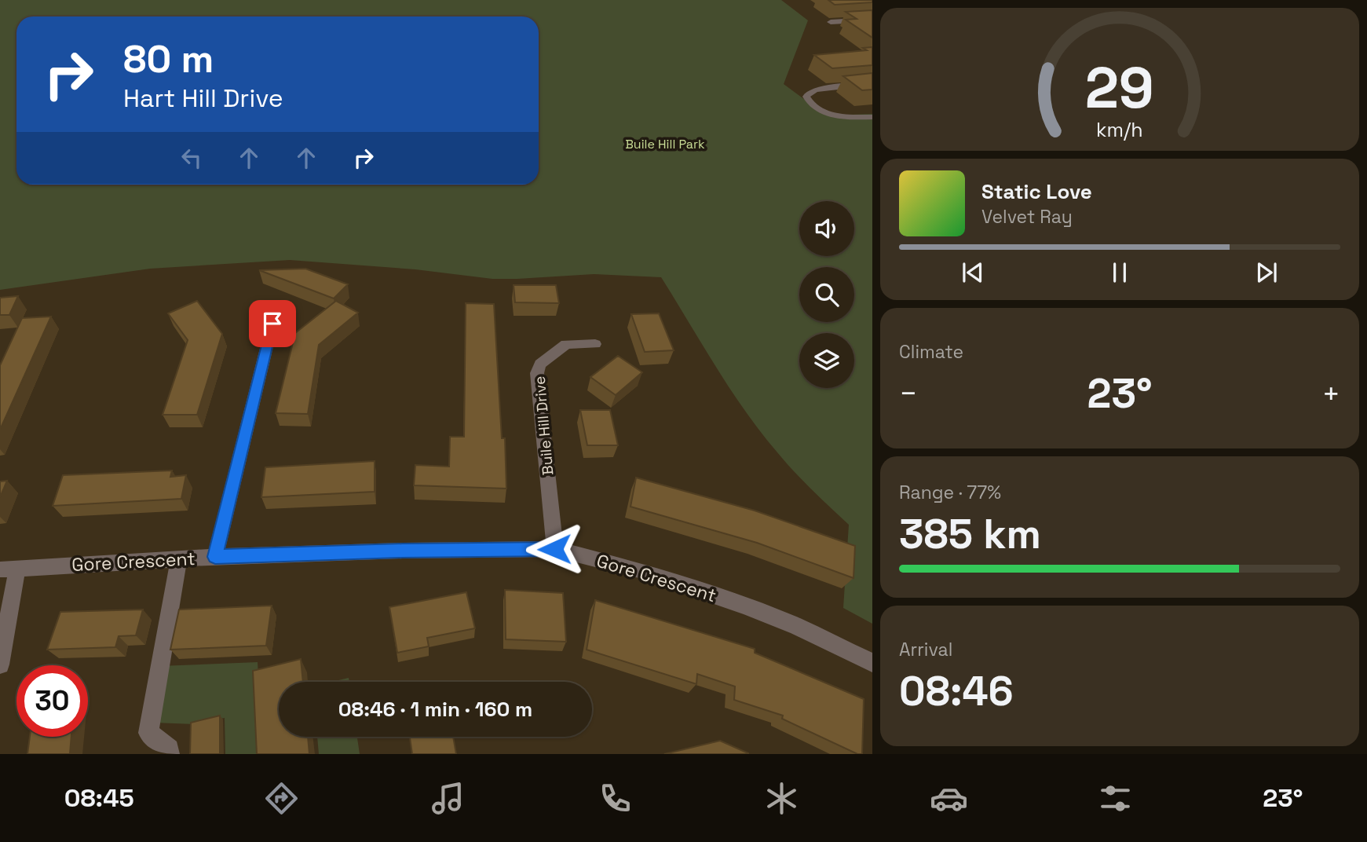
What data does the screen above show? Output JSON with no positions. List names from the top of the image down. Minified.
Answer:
{"streets":{"street":["Buile Hill Drive","Gore Crescent"]},"crossings":[["Buile Hill Drive","Gore Crescent"]],"parks":["Buile Hill Park"],"page":{"turn":["80 m","Hart Hill Drive"],"song":["Static Love","Velvet Ray"],"tile":["Climate",["Range · 77%","385 km"],["Arrival","08:46"]],"heat":["−","23°","+"],"limit":"30","trip":"08:46 · 1 min · 160 m","tabs":["08:45","23°"],"gauge":["29","km/h"]}}
